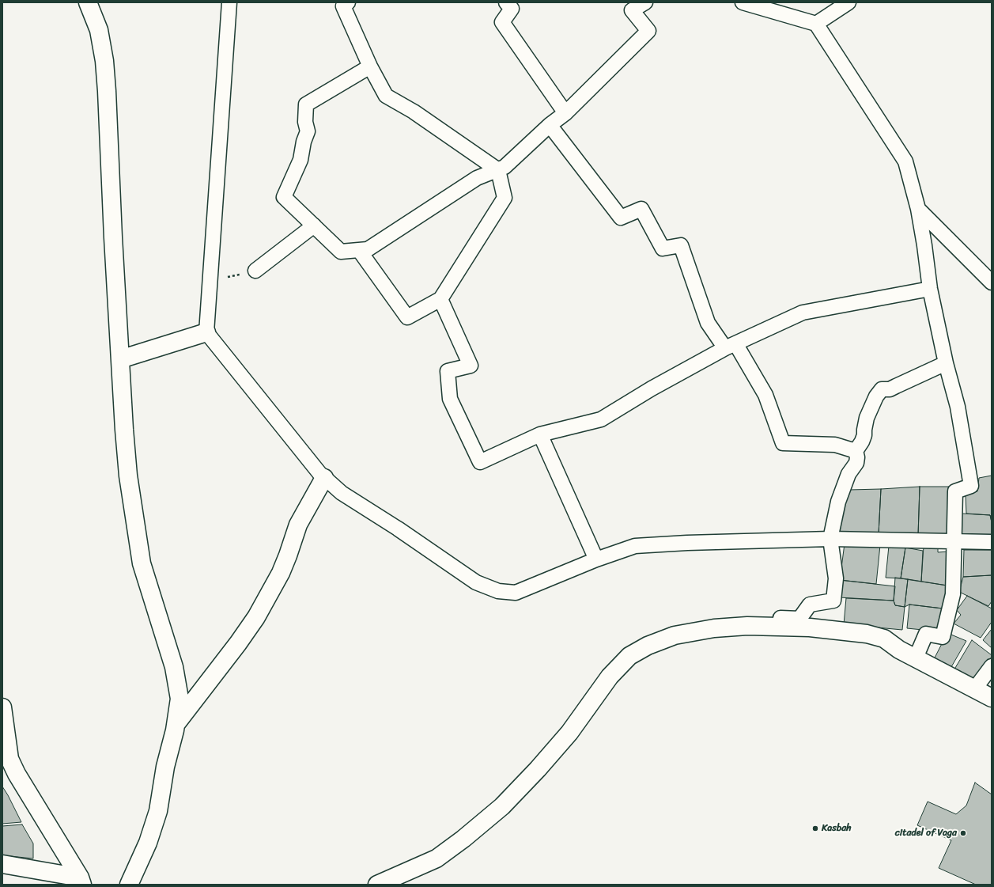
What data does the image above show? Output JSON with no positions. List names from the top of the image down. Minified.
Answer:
{"places":["Kasbah","citadel of Vaga"]}
